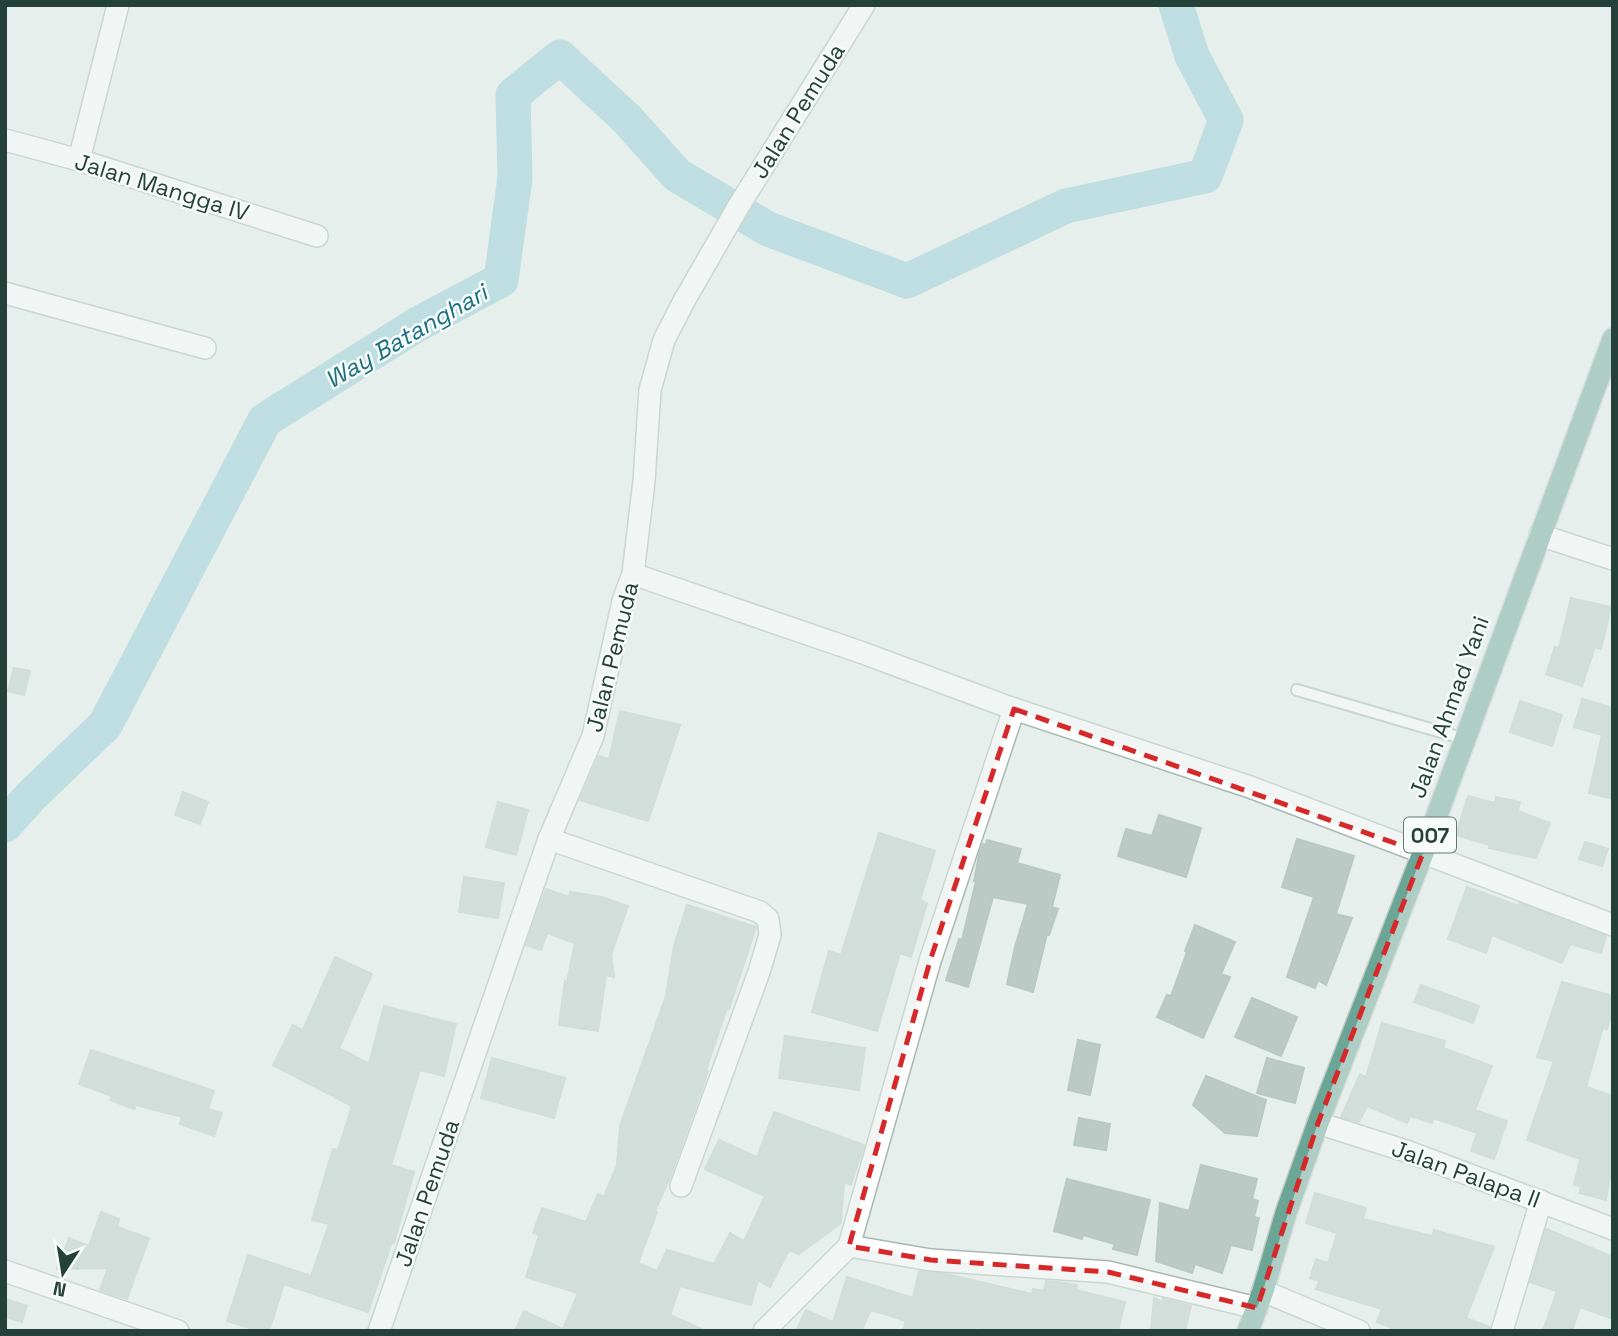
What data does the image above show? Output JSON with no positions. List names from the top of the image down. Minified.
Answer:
{"streets":{"main road":["Jalan Ahmad Yani","007"],"street":["Jalan Pemuda","Jalan Mangga IV","Jalan Palapa II"]},"crossings":[["Jalan Ahmad Yani","Jalan Palapa II"]],"water":["Way Batanghari"],"north":"bottom"}
